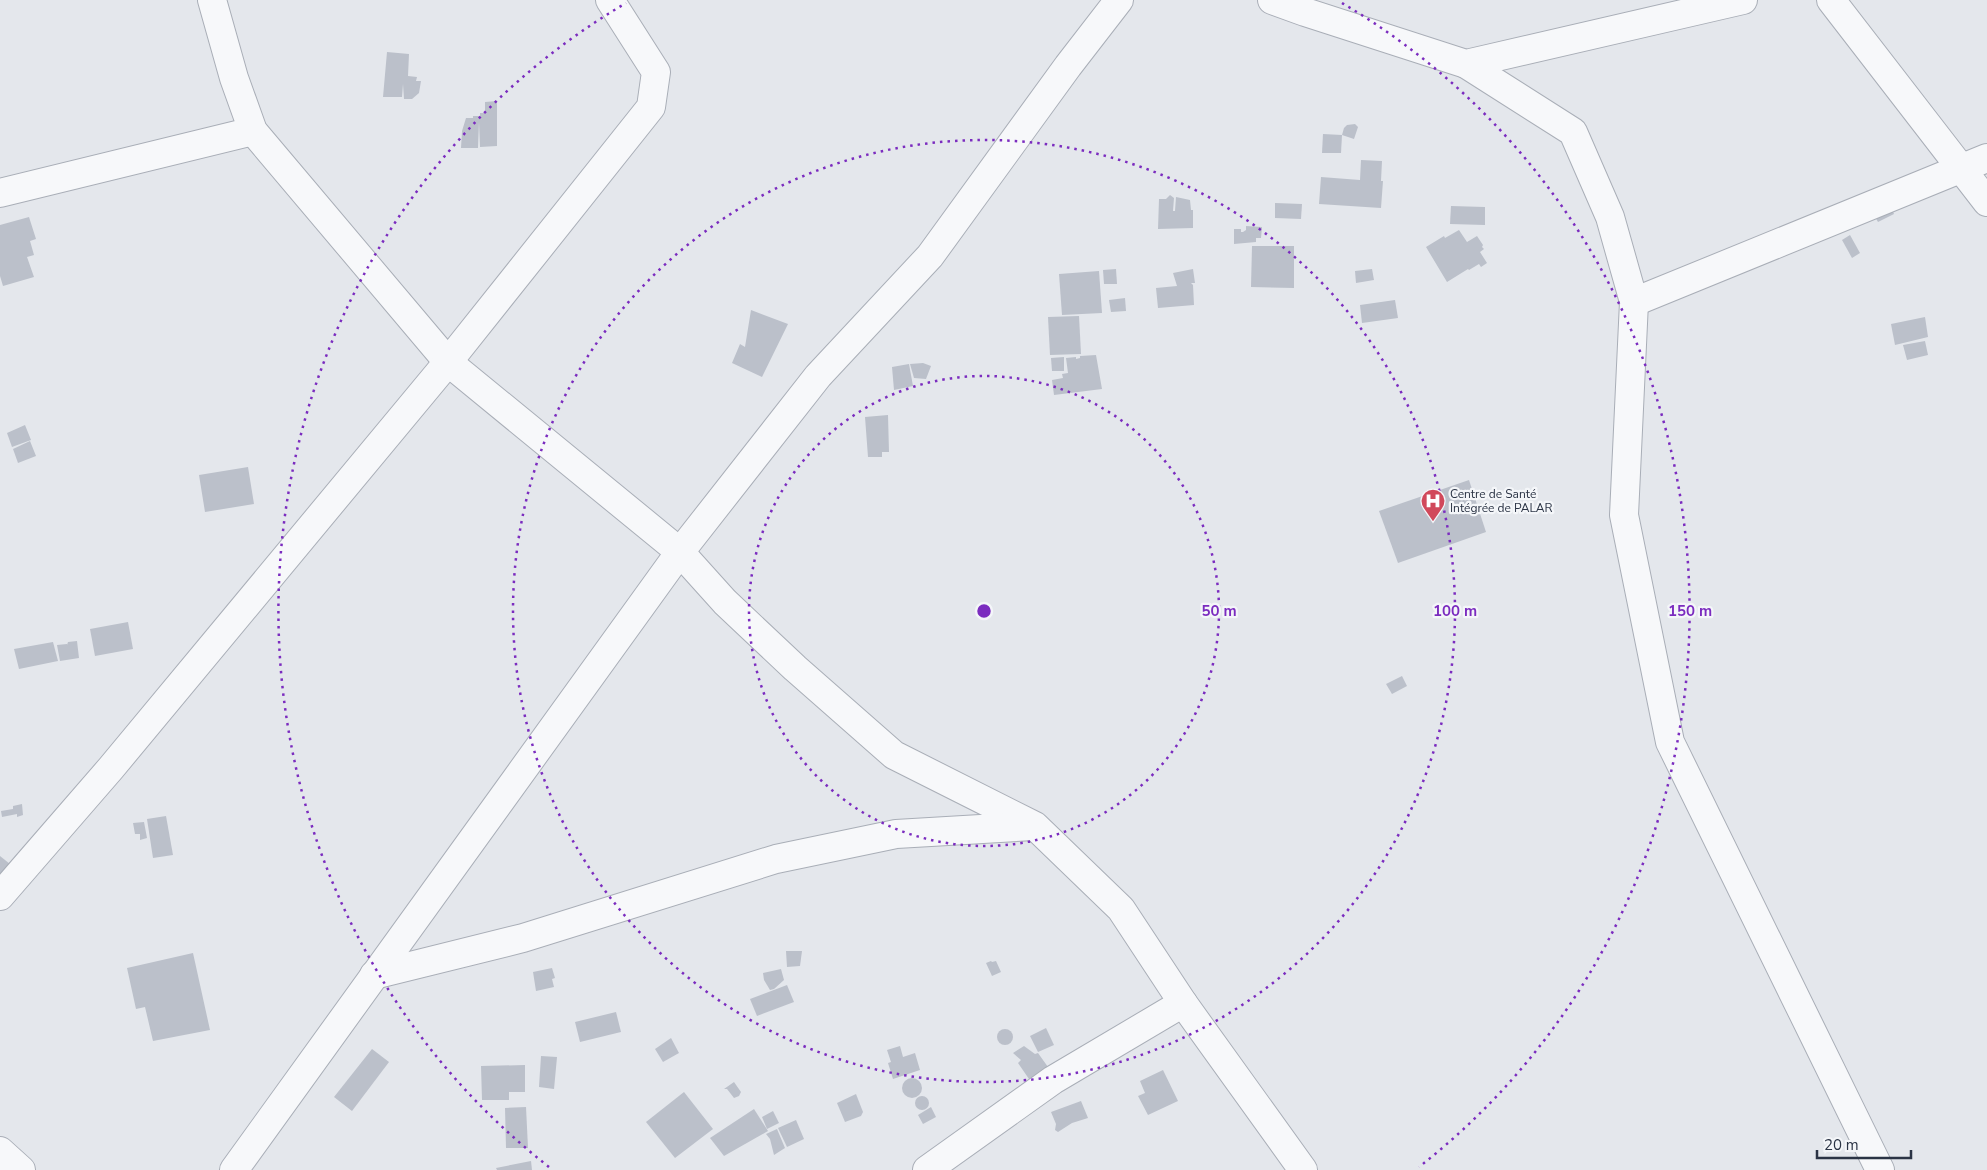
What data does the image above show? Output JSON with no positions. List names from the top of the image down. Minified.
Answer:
{"places":{"hospital":["Centre de Santé Intégrée de PALAR"]},"scale_bar":"20 m","rings":["50 m","100 m","150 m"]}
